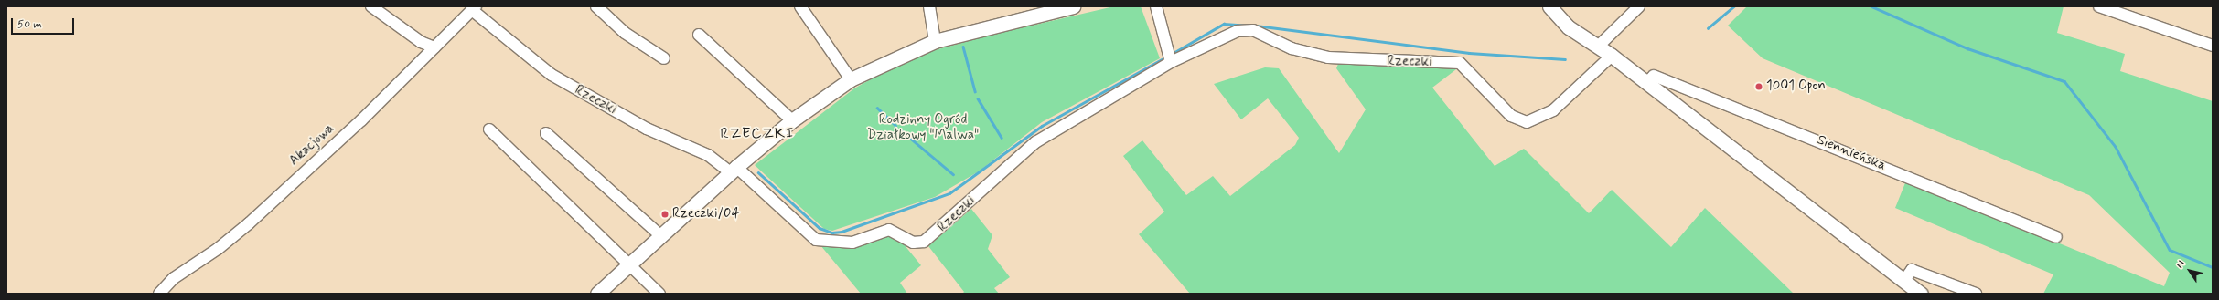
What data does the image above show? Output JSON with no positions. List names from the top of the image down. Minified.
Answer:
{"streets":{"street":["Rzeczki","Akacjowa","Siennieńska"]},"crossings":[["Rzeczki","Akacjowa"]],"districts":["RZECZKI"],"parks":["Rodzinny Ogród Działkowy \"Malwa\""],"places":["1001 Opon","Rzeczki/04"],"scale_bar":"50 m","north":"top left"}
